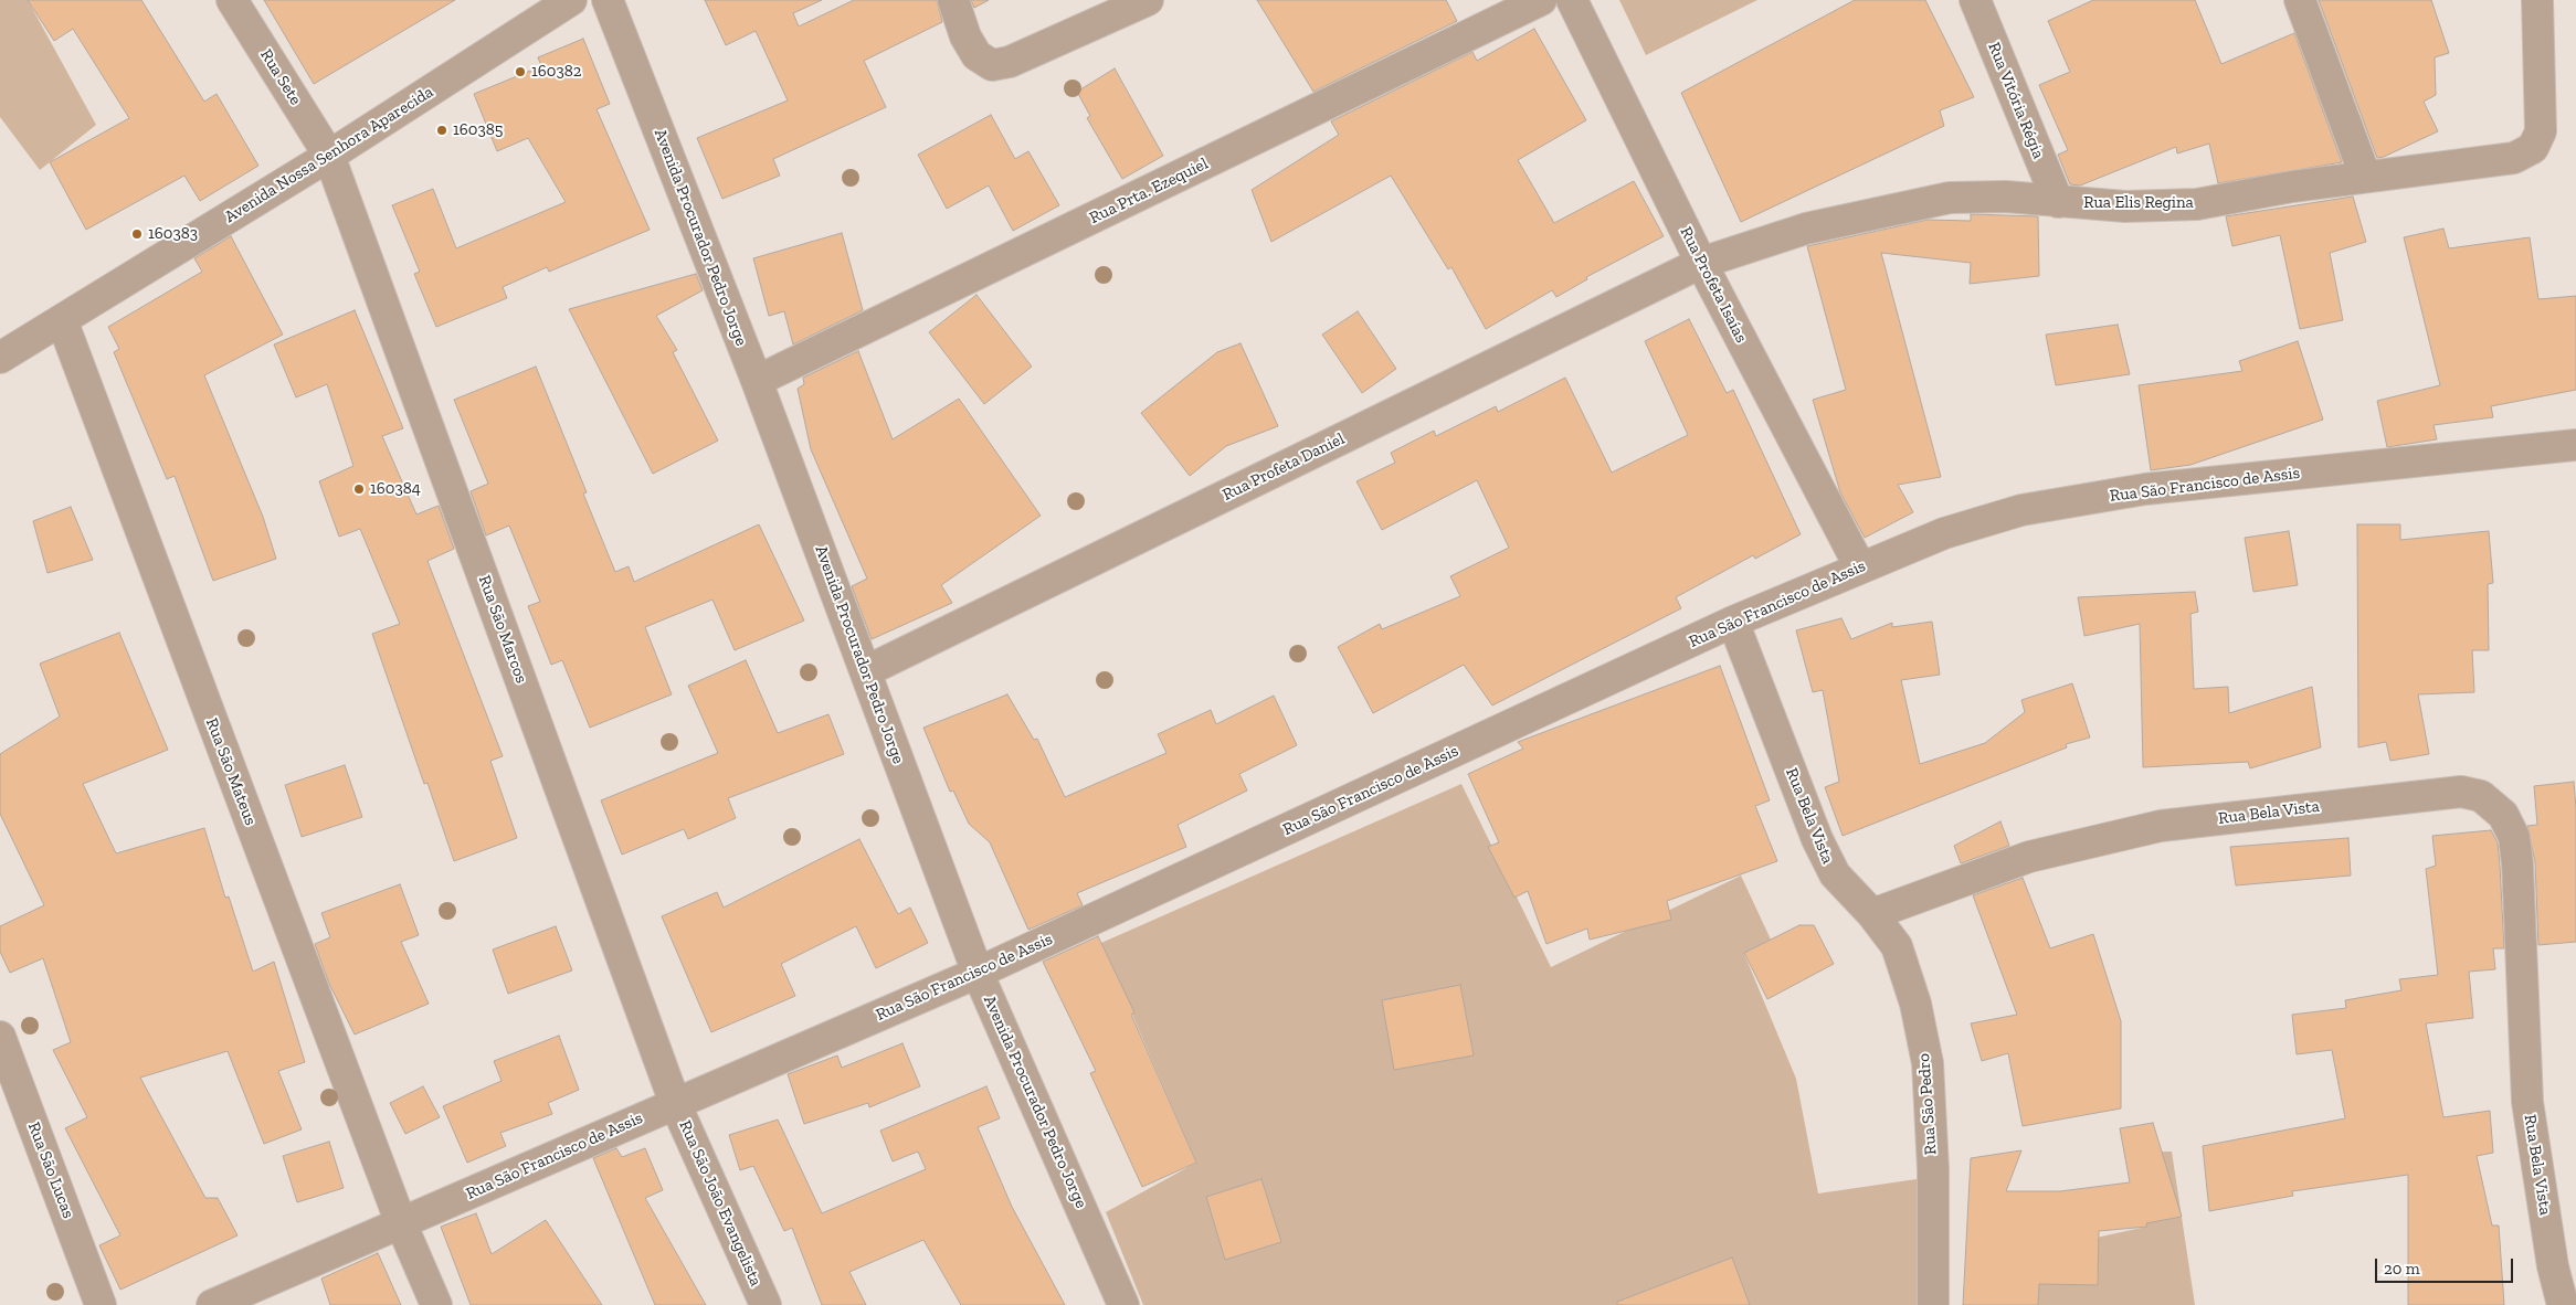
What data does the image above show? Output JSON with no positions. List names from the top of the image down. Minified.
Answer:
{"streets":{"street":["Rua Sete","Rua Vitória Régia","Avenida Nossa Senhora Aparecida","Rua Prta. Ezequiel","Rua Elis Regina","Avenida Procurador Pedro Jorge","Rua Profeta Isaías","Rua Profeta Daniel","Rua São Francisco de Assis","Rua São Marcos","Rua São Mateus","Rua Bela Vista","Rua São Pedro","Rua São Lucas","Rua São João Evangelista"]},"crossings":[["Rua Sete","Avenida Nossa Senhora Aparecida"],["Rua Sete","Rua São Marcos"],["Rua Vitória Régia","Rua Elis Regina"],["Avenida Nossa Senhora Aparecida","Rua São Marcos"],["Avenida Nossa Senhora Aparecida","Rua São Mateus"],["Rua Prta. Ezequiel","Avenida Procurador Pedro Jorge"],["Rua Elis Regina","Rua Profeta Isaías"],["Rua Elis Regina","Rua Profeta Daniel"],["Avenida Procurador Pedro Jorge","Rua Profeta Daniel"],["Avenida Procurador Pedro Jorge","Rua São Francisco de Assis"],["Rua Profeta Isaías","Rua Profeta Daniel"],["Rua Profeta Isaías","Rua São Francisco de Assis"],["Rua São Francisco de Assis","Rua São Marcos"],["Rua São Francisco de Assis","Rua São Mateus"],["Rua São Francisco de Assis","Rua Bela Vista"],["Rua São Francisco de Assis","Rua São João Evangelista"],["Rua São Marcos","Rua São João Evangelista"],["Rua Bela Vista","Rua São Pedro"]],"places":["160382","160385","160383","160384"],"scale_bar":"20 m"}
